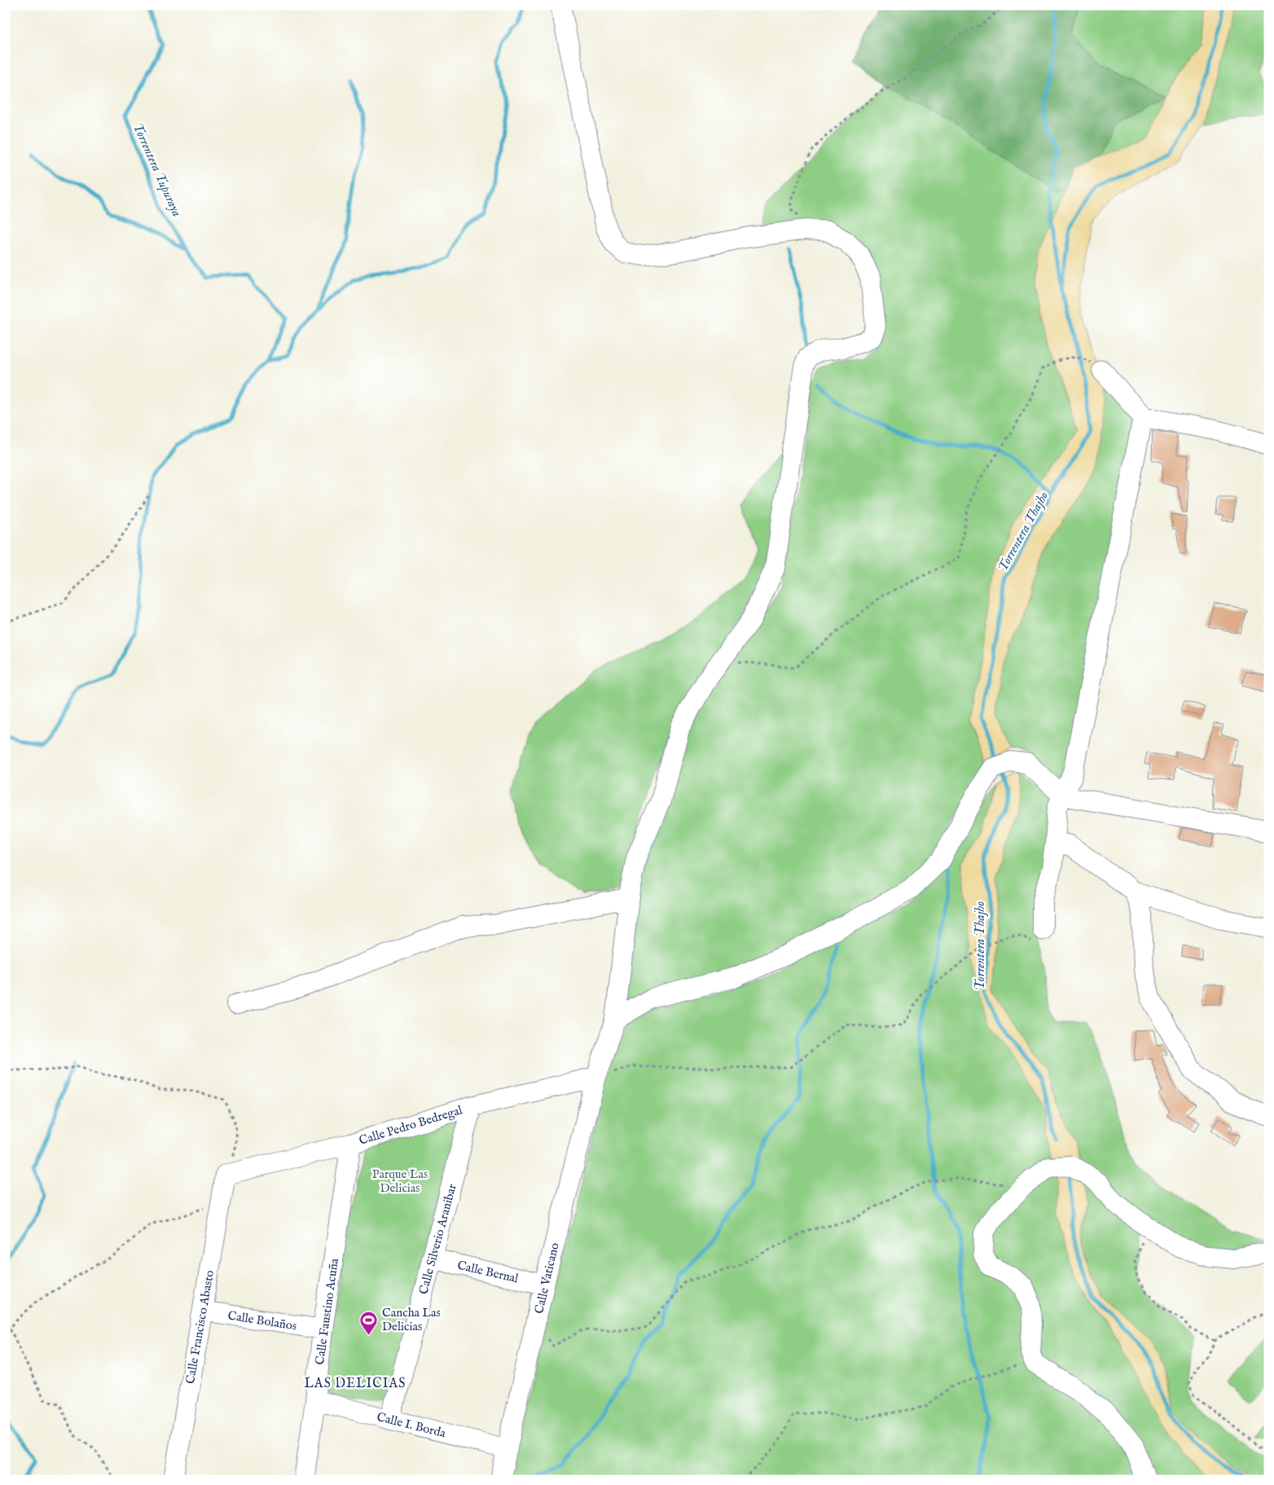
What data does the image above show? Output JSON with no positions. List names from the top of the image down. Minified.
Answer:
{"streets":{"street":["Calle Pedro Bedregal","Calle Silverio Aranibar","Calle Bernal","Calle Vaticano","Calle Faustino Acuña","Calle Bolaños","Calle Francisco Abasto","Calle I. Borda"]},"crossings":[["Calle Pedro Bedregal","Calle Silverio Aranibar"],["Calle Pedro Bedregal","Calle Vaticano"],["Calle Pedro Bedregal","Calle Faustino Acuña"],["Calle Pedro Bedregal","Calle Francisco Abasto"],["Calle Silverio Aranibar","Calle Bernal"],["Calle Silverio Aranibar","Calle I. Borda"],["Calle Bernal","Calle Vaticano"],["Calle Vaticano","Calle I. Borda"],["Calle Faustino Acuña","Calle Bolaños"],["Calle Faustino Acuña","Calle I. Borda"],["Calle Bolaños","Calle Francisco Abasto"]],"districts":["LAS DELICIAS"],"water":["Torrentera Tupuraya","Torrentera Thajho"],"parks":["Parque Las Delicias"],"places":{"sports":["Cancha Las Delicias"]}}
